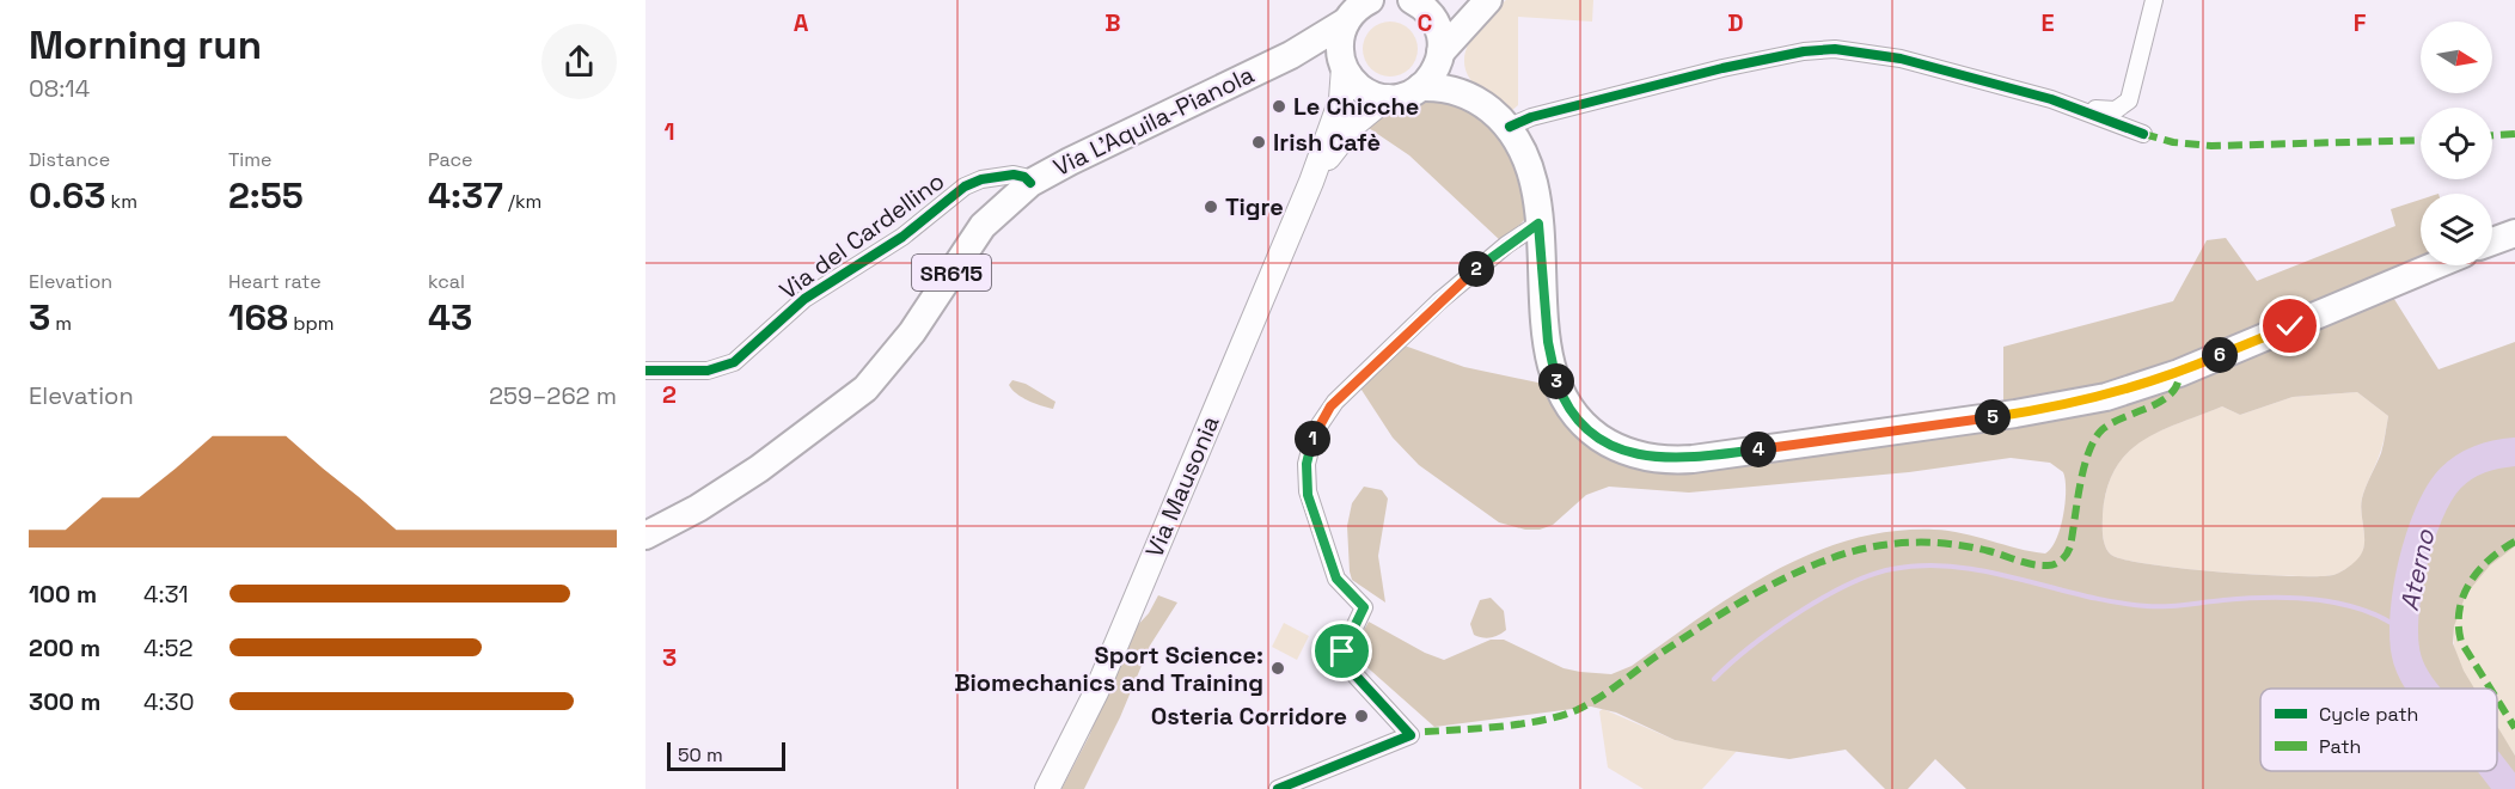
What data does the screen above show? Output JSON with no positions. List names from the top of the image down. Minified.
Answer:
{"streets":{"main road":["Via L'Aquila-Pianola","SR615","Via Mausonia"],"street":["Via del Cardellino"]},"crossings":[["Via L'Aquila-Pianola","Via del Cardellino"]],"water":["Aterno"],"places":["Le Chicche","Irish Cafè","Tigre","Sport Science: Biomechanics and Training","Osteria Corridore"],"legend":["Cycle path","Path"],"scale_bar":"50 m","north":"right","page":{"heading":["Morning run","08:14"],"stats":[["Distance","0.63 km"],["Time","2:55"],["Pace","4:37 /km"],["Elevation","3 m"],["Heart rate","168 bpm"],["kcal","43"]],"pins":["2","6","3","5","1","4"],"chart":["Elevation","259–262 m"],"list":[{"name":"100 m","note":"4:31"},{"name":"200 m","note":"4:52"},{"name":"300 m","note":"4:30"}],"scale":"50 m"},"grid":{"columns":["A","B","C","D","E","F"],"rows":["1","2","3"]}}
